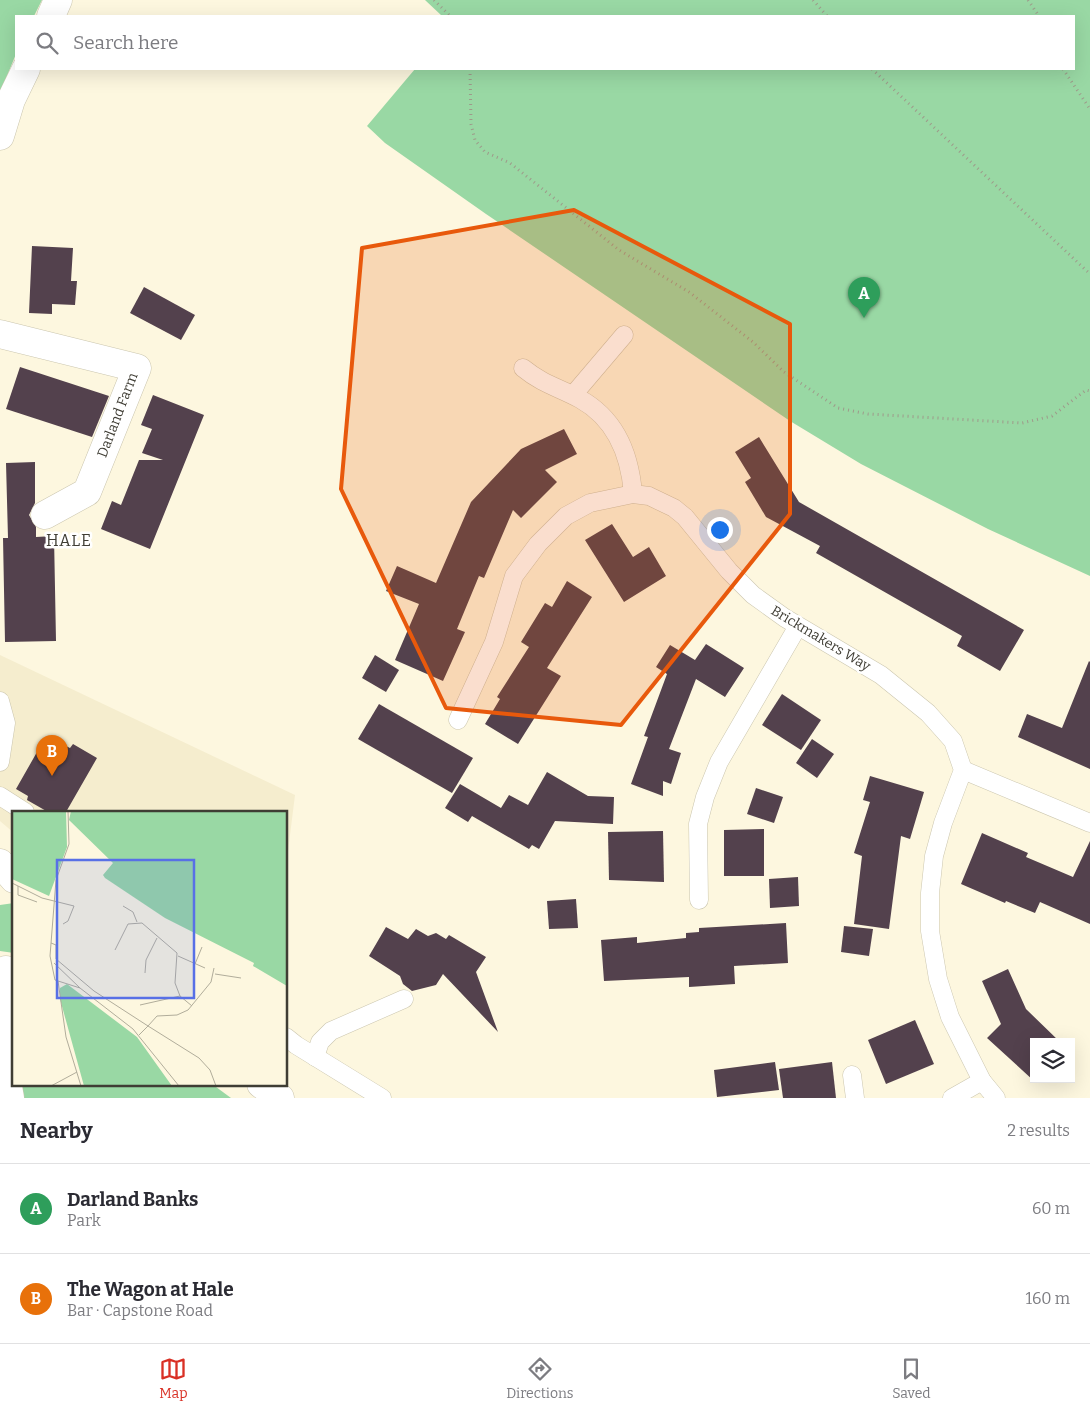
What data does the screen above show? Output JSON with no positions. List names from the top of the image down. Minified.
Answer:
{"streets":{"street":["Darland Farm"],"lane":["Brickmakers Way"]},"districts":["HALE"],"page":{"search":"Search here","pins":["A","B"],"heading":["Nearby","2 results"],"list":[{"mark":"A","name":"Darland Banks","note":"Park","value":"60 m"},{"mark":"B","name":"The Wagon at Hale","note":"Bar · Capstone Road","value":"160 m"}],"nav":["Map","Directions","Saved"]}}
